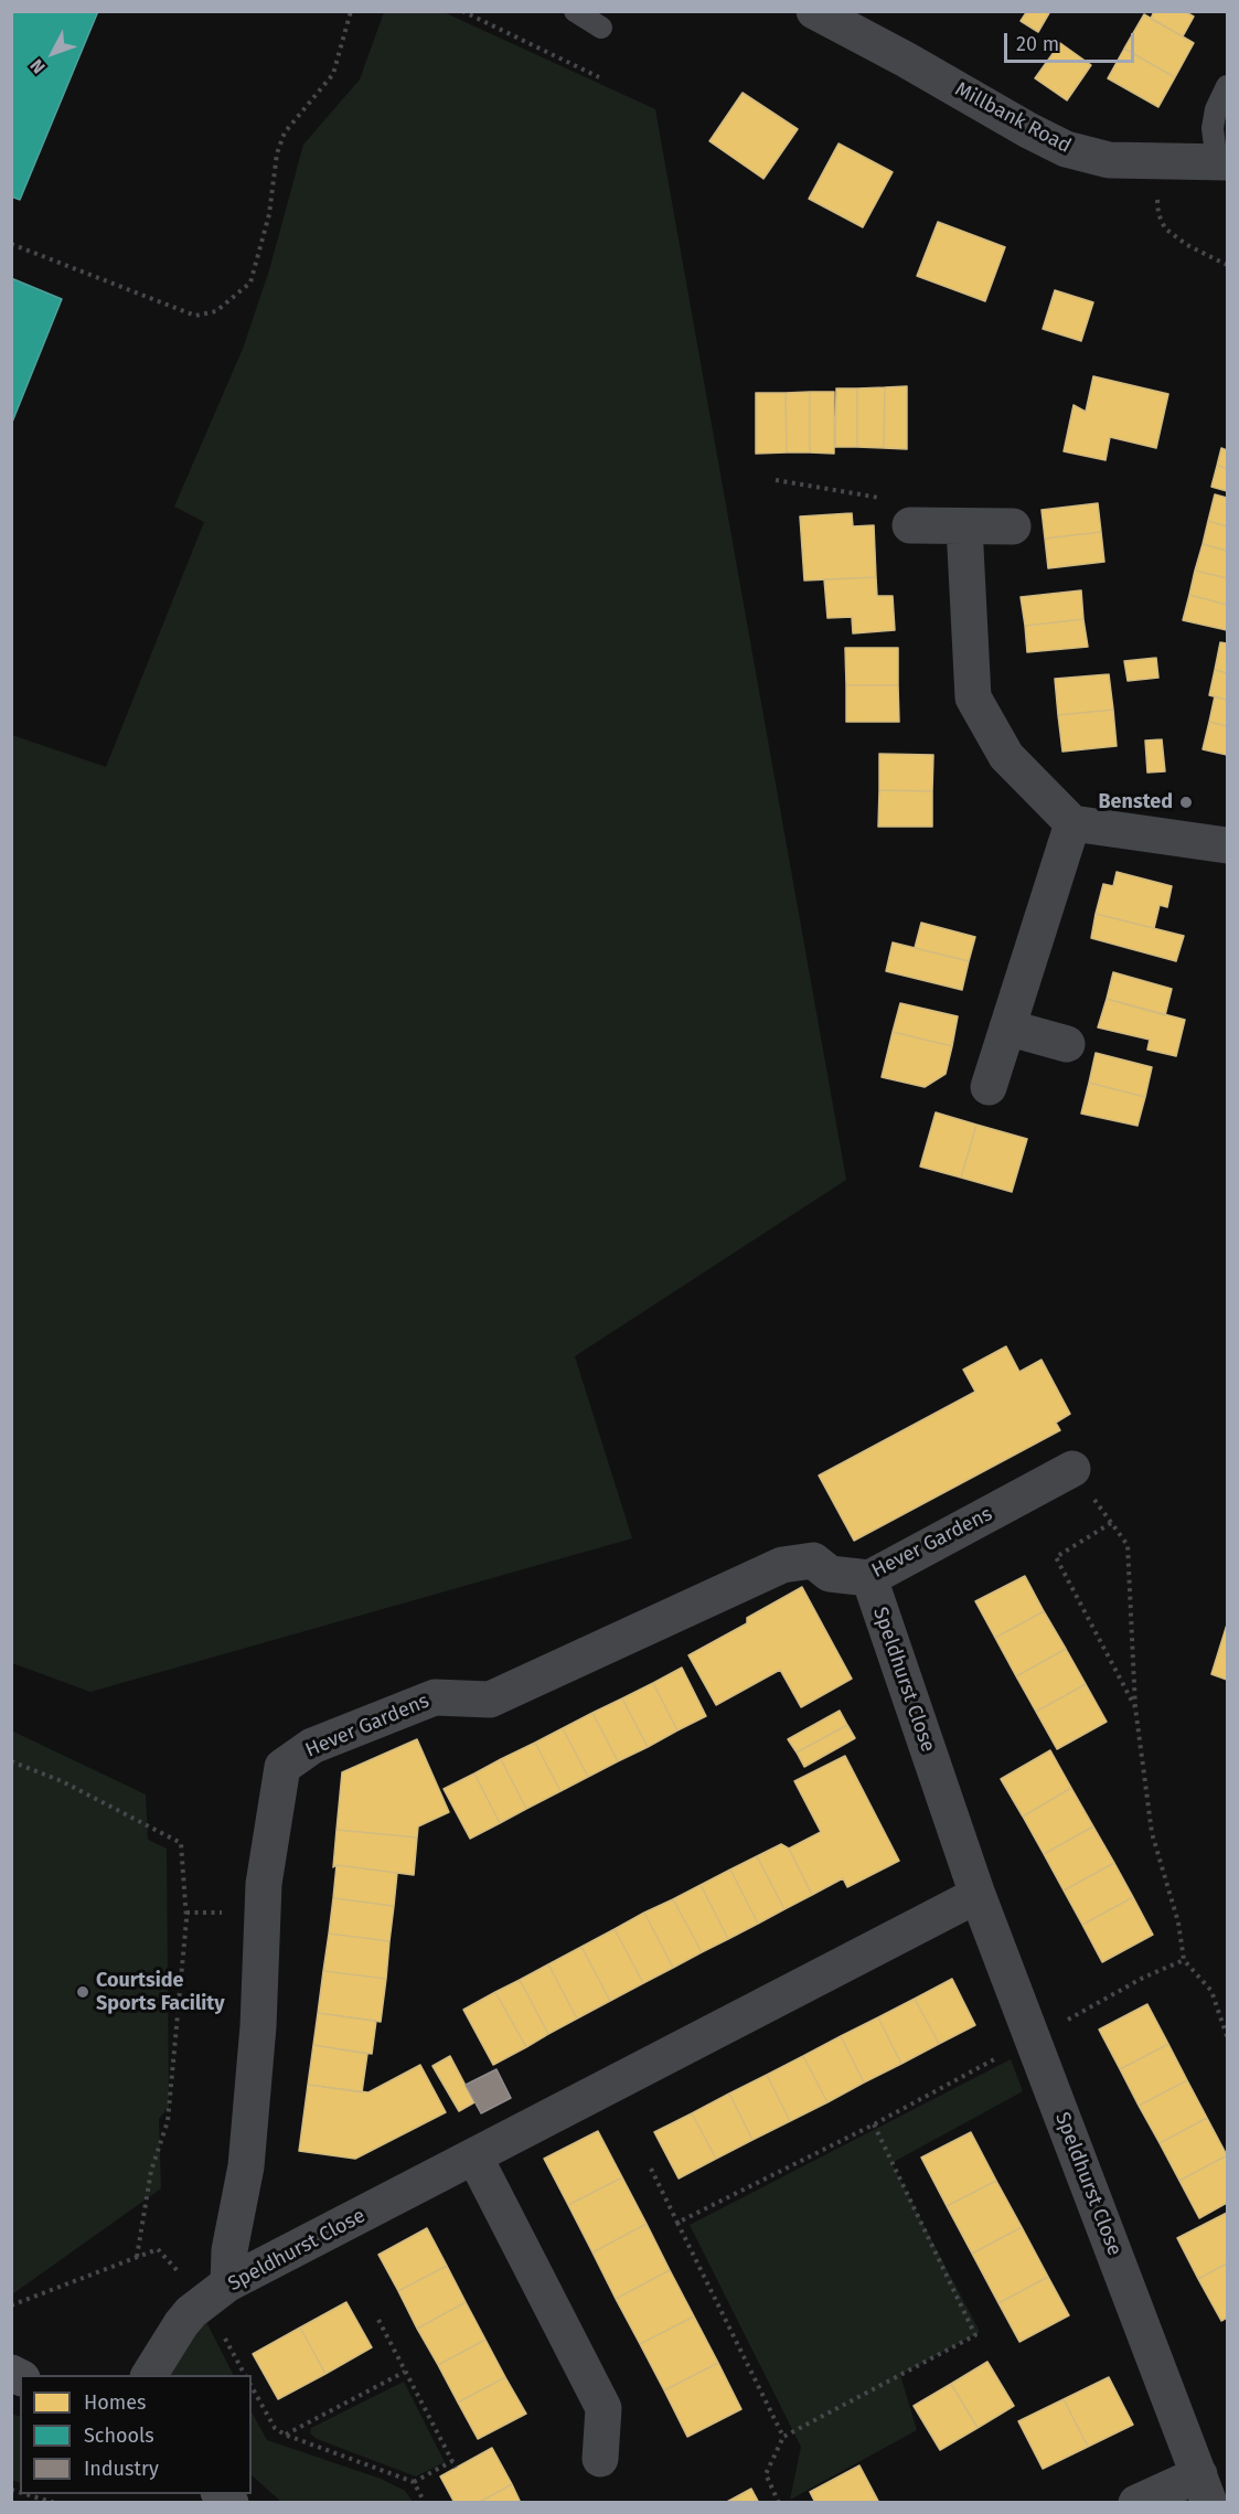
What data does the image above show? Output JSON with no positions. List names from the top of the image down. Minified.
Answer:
{"streets":{"street":["Millbank Road","Hever Gardens","Speldhurst Close"]},"crossings":[["Hever Gardens","Speldhurst Close"]],"places":["Bensted","Courtside Sports Facility"],"legend":["Homes","Schools","Industry"],"scale_bar":"20 m","north":"bottom left"}
